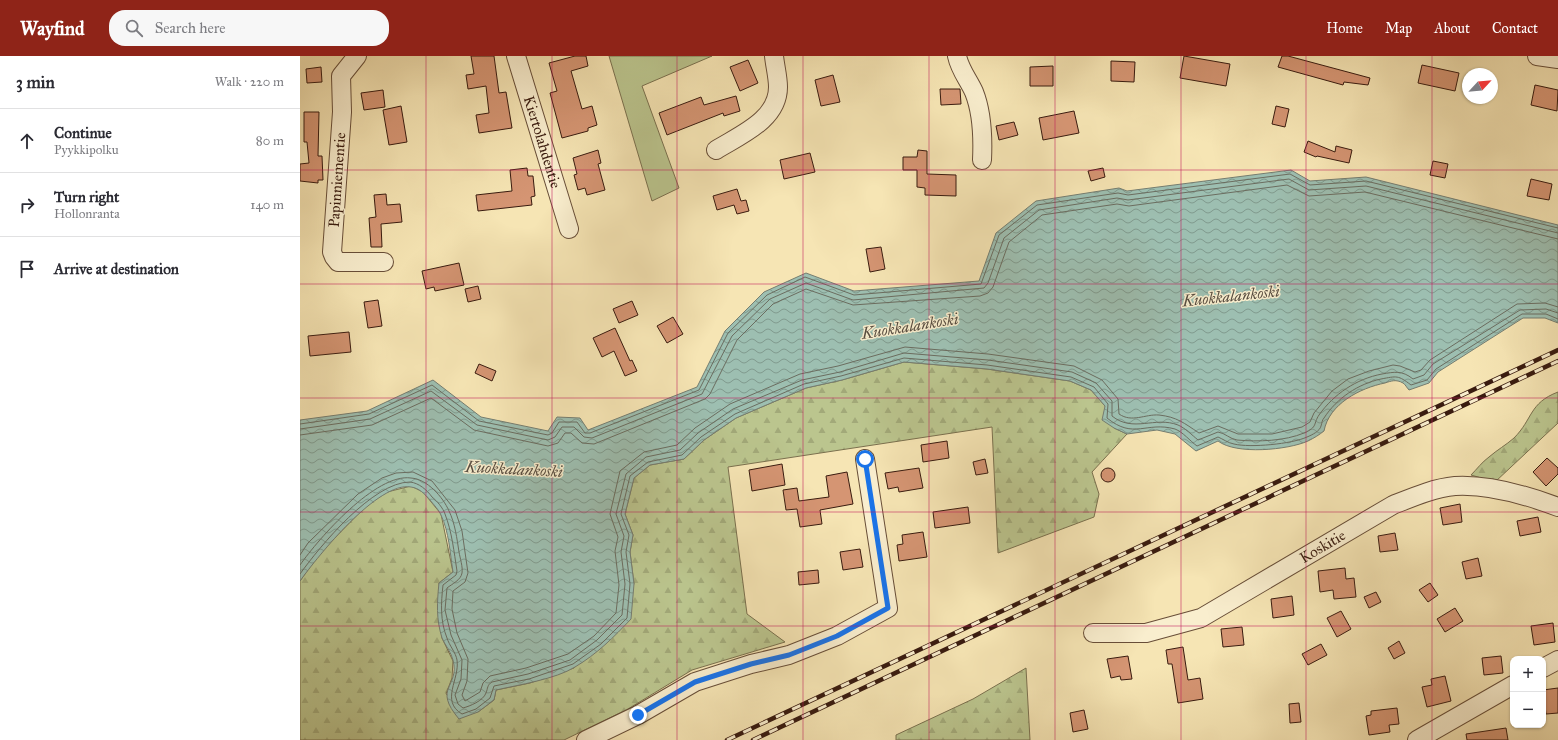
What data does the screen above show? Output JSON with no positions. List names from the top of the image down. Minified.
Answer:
{"streets":{"street":["Kiertolahdentie","Papinniementie","Koskitie"]},"water":["Kuokkalankoski"],"north":"top right","page":{"header":"Wayfind","search":"Search here","nav":["Home","Map","About","Contact"],"heading":["3 min","Walk · 220 m"],"list":[["Continue","Pyykkipolku","80 m"],["Turn right","Hollonranta","140 m"],"Arrive at destination"],"map_buttons":["+","−"]}}
